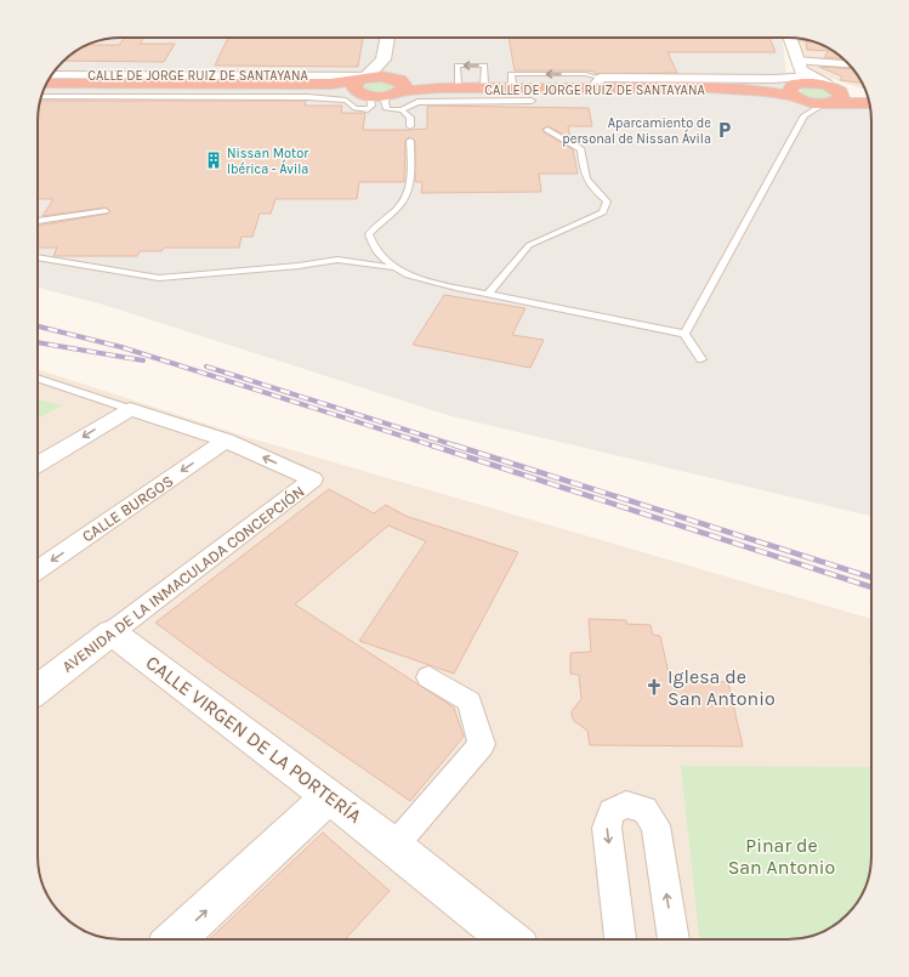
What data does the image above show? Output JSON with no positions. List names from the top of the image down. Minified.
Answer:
{"streets":{"highway":["CALLE DE JORGE RUIZ DE SANTAYANA"],"street":["CALLE BURGOS","AVENIDA DE LA INMACULADA CONCEPCIÓN","CALLE VIRGEN DE LA PORTERÍA"]},"crossings":[["CALLE BURGOS","AVENIDA DE LA INMACULADA CONCEPCIÓN"],["AVENIDA DE LA INMACULADA CONCEPCIÓN","CALLE VIRGEN DE LA PORTERÍA"]],"parks":["Pinar de San Antonio"],"places":{"parking":["Aparcamiento de personal de Nissan Ávila"],"building":["Nissan Motor Ibérica - Ávila"],"church":["Iglesa de San Antonio"]}}
